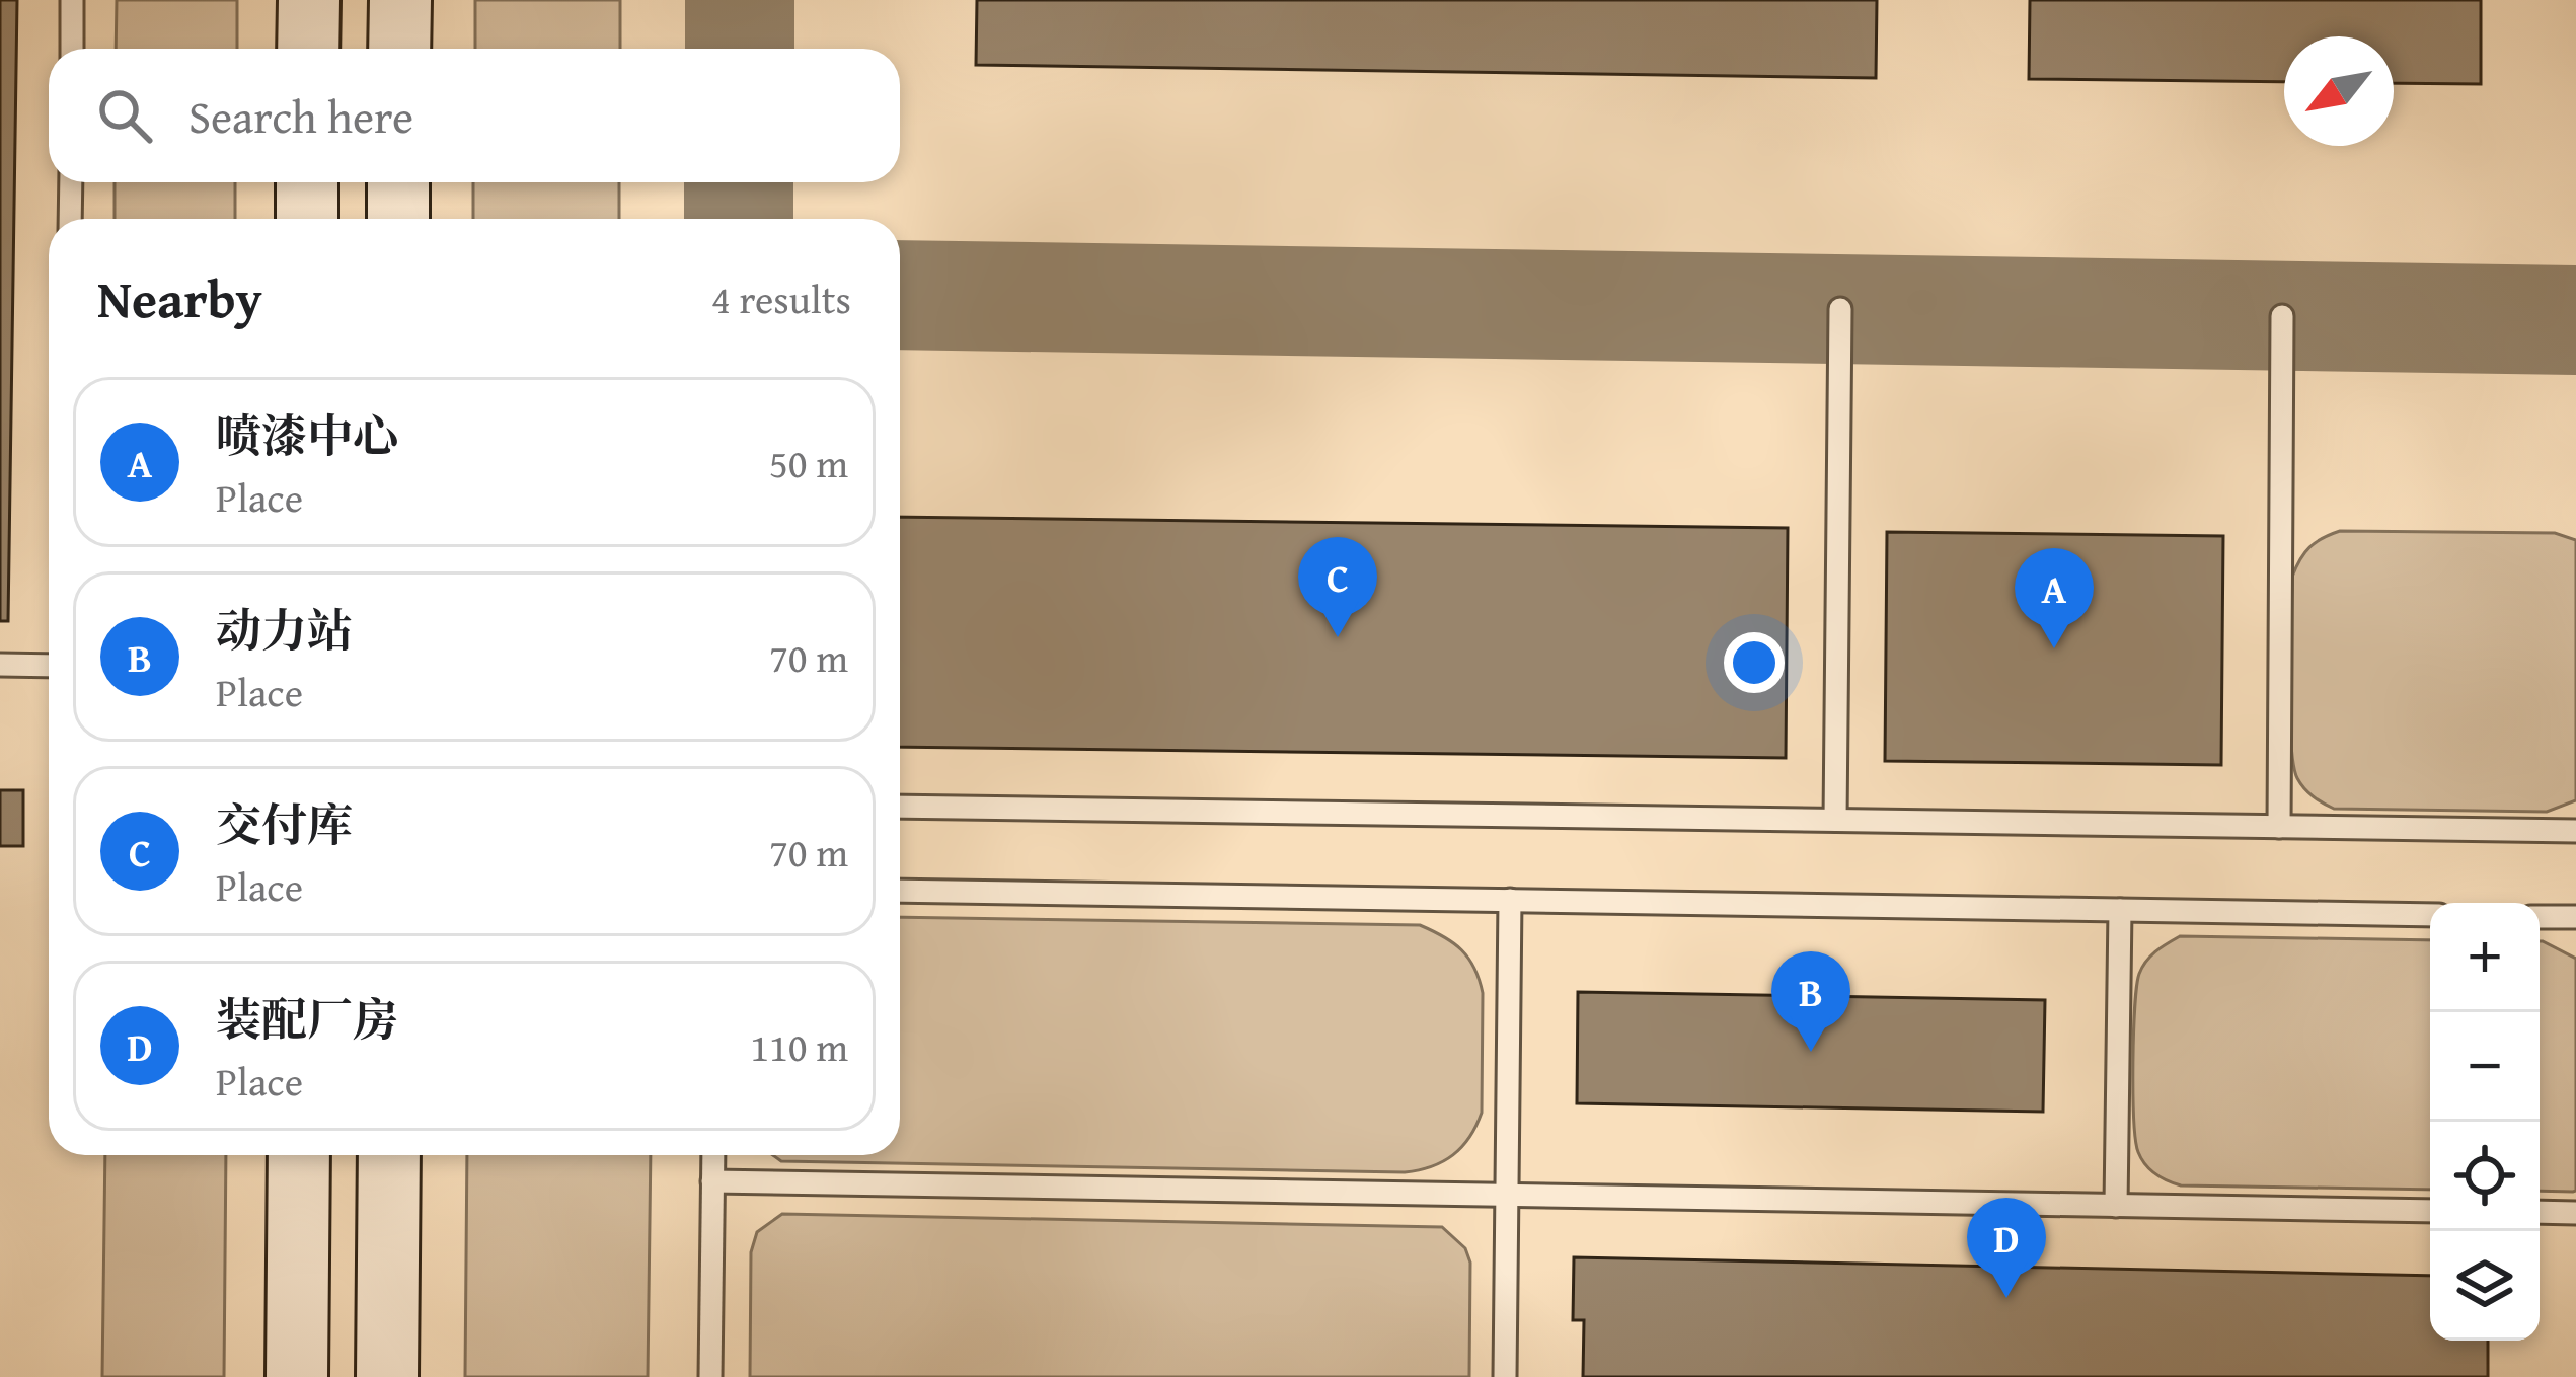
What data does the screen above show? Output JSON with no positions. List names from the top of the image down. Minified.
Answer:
{"north":"bottom left","page":{"search":"Search here","heading":["Nearby","4 results"],"list":[{"mark":"A","name":"喷漆中心","note":"Place","value":"50 m"},{"mark":"B","name":"动力站","note":"Place","value":"70 m"},{"mark":"C","name":"交付库","note":"Place","value":"70 m"},{"mark":"D","name":"装配厂房","note":"Place","value":"110 m"}],"pins":["C","A","B","D"],"map_buttons":["+","−"]}}
